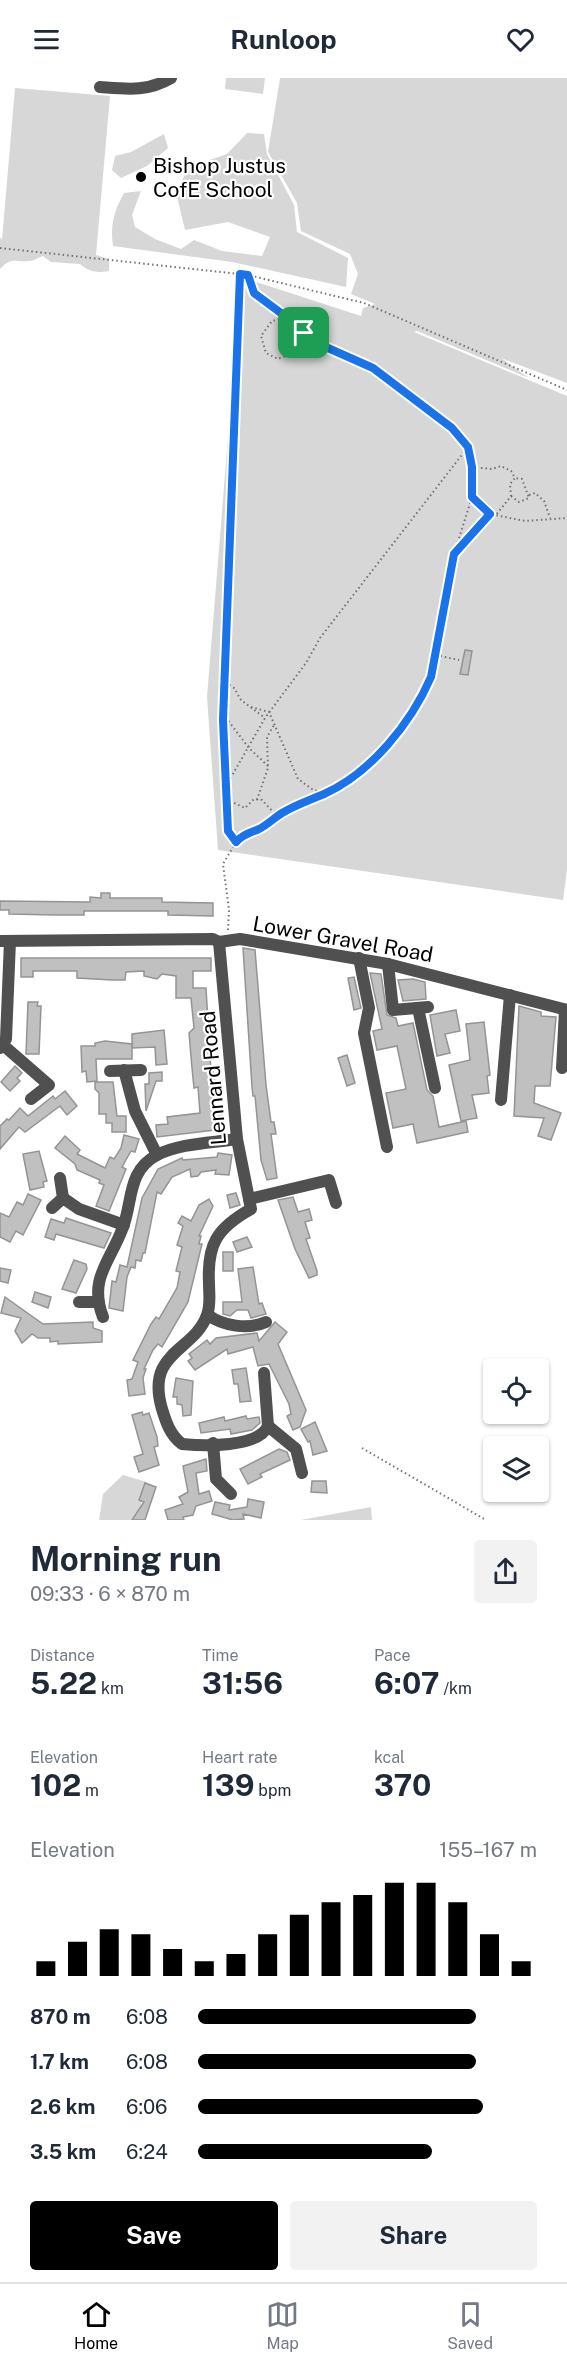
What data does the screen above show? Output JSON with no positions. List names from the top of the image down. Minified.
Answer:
{"streets":{"street":["Lower Gravel Road","Lennard Road"]},"crossings":[["Lower Gravel Road","Lennard Road"]],"places":["Bishop Justus CofE School"],"page":{"header":"Runloop","heading":["Morning run","09:33 · 6 × 870 m"],"stats":[["Distance","5.22 km"],["Time","31:56"],["Pace","6:07 /km"],["Elevation","102 m"],["Heart rate","139 bpm"],["kcal","370"]],"chart":["Elevation","155–167 m"],"list":[{"name":"870 m","note":"6:08"},{"name":"1.7 km","note":"6:08"},{"name":"2.6 km","note":"6:06"},{"name":"3.5 km","note":"6:24"}],"buttons":["Save","Share"],"tabs":["Home","Map","Saved"]}}
